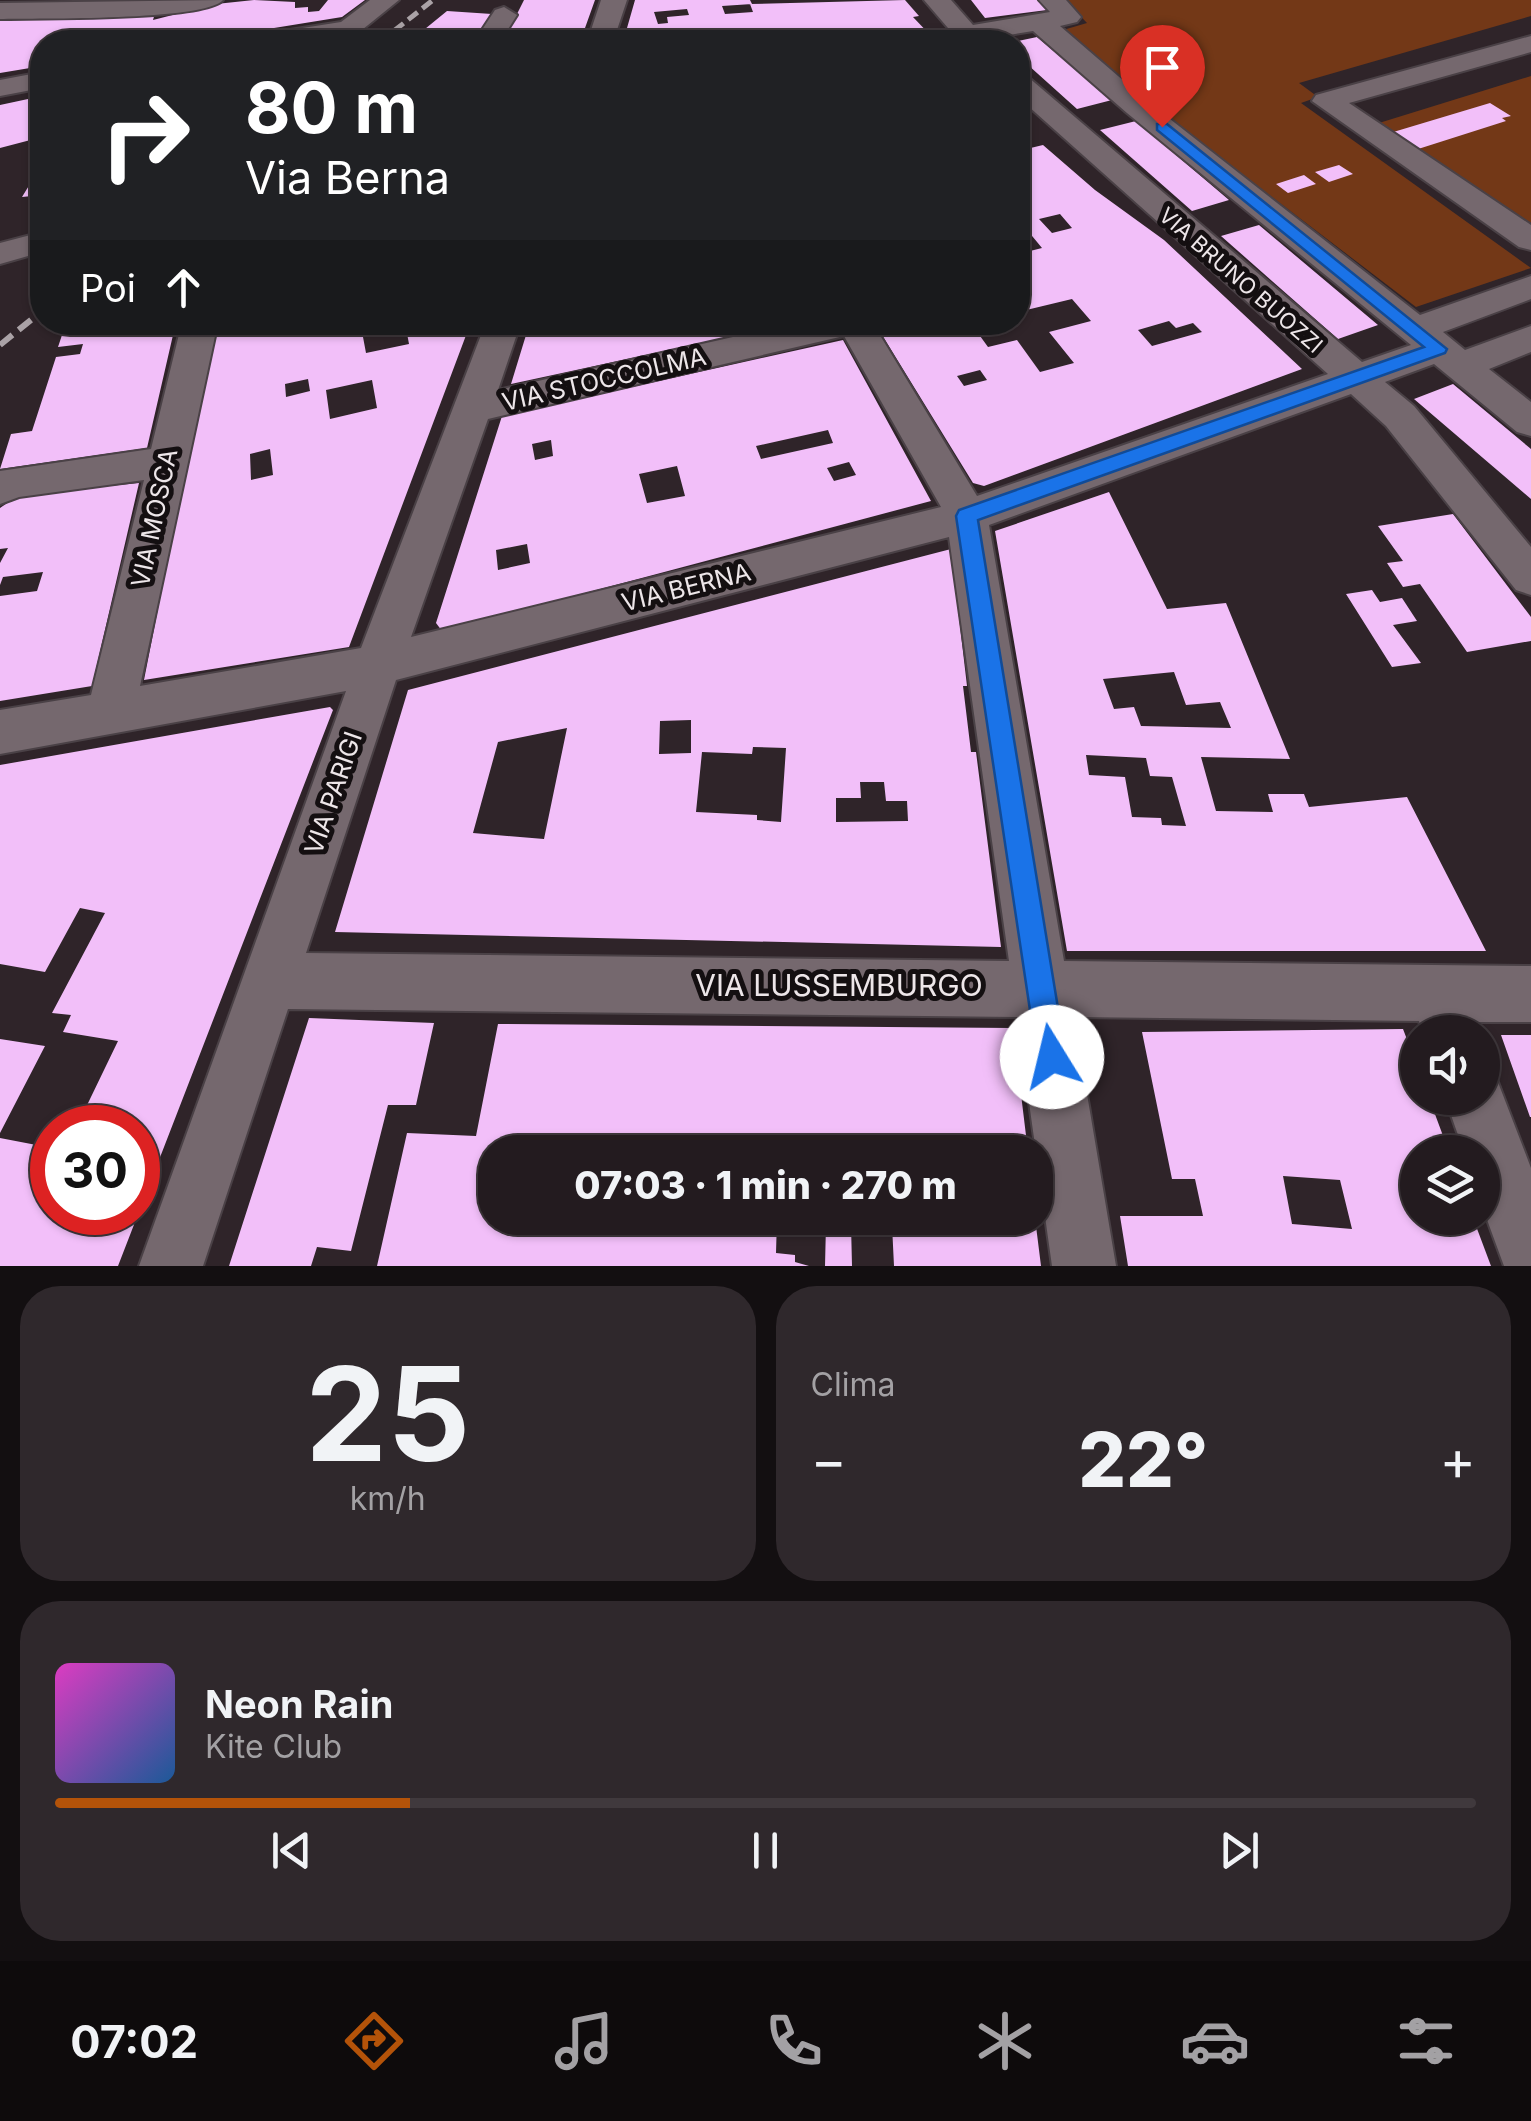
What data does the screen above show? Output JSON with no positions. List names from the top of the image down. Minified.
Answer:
{"streets":{"street":["VIA BRUNO BUOZZI","VIA STOCCOLMA","VIA MOSCA","VIA BERNA","VIA PARIGI","VIA LUSSEMBURGO"]},"crossings":[["VIA BRUNO BUOZZI","VIA BERNA"],["VIA STOCCOLMA","VIA PARIGI"],["VIA MOSCA","VIA BERNA"],["VIA BERNA","VIA PARIGI"],["VIA PARIGI","VIA LUSSEMBURGO"]],"page":{"turn":["80 m","Via Berna"],"then":"Poi","limit":"30","trip":"07:03 · 1 min · 270 m","tile":[["25","km/h"],"Clima"],"heat":["−","22°","+"],"song":["Neon Rain","Kite Club"],"tabs":"07:02"}}
